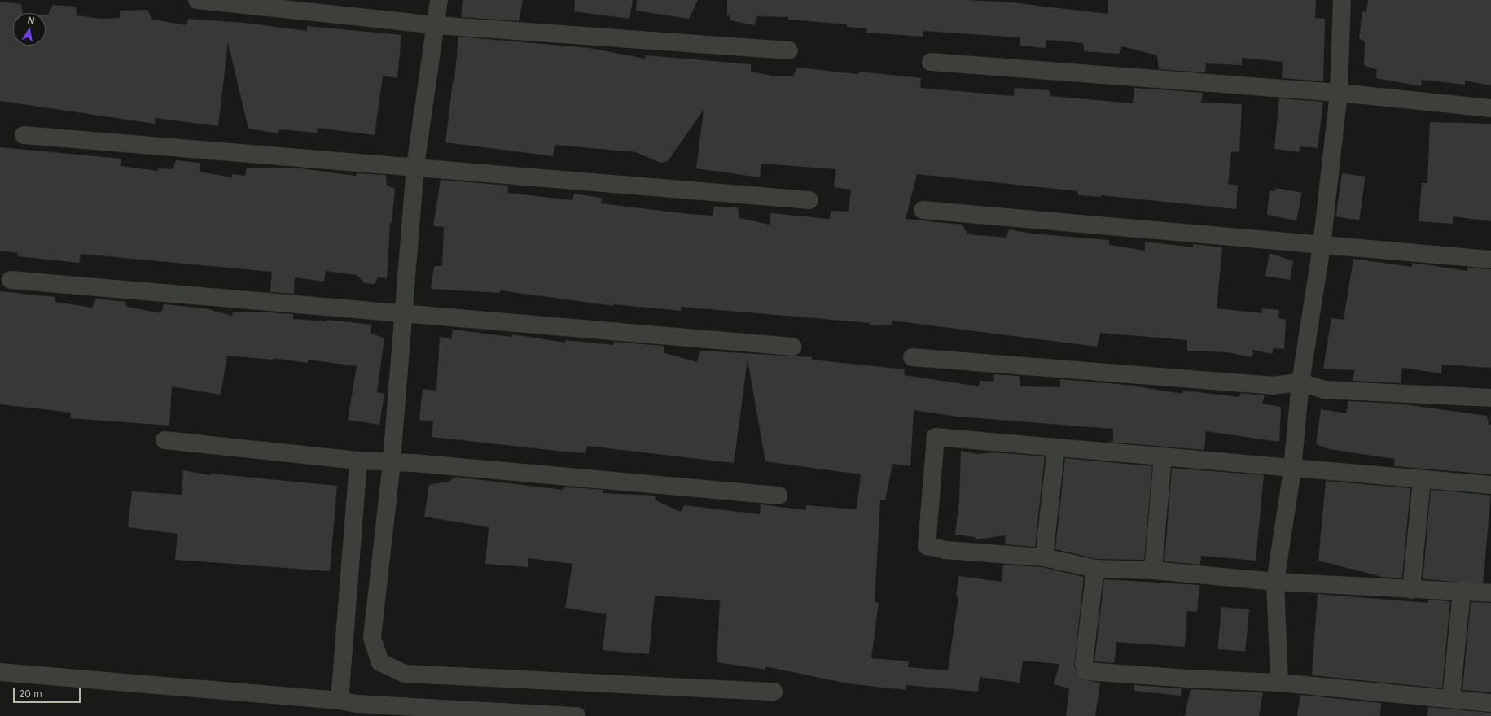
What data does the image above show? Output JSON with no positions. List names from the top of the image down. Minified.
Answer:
{"scale_bar":"20 m","north":"top"}
